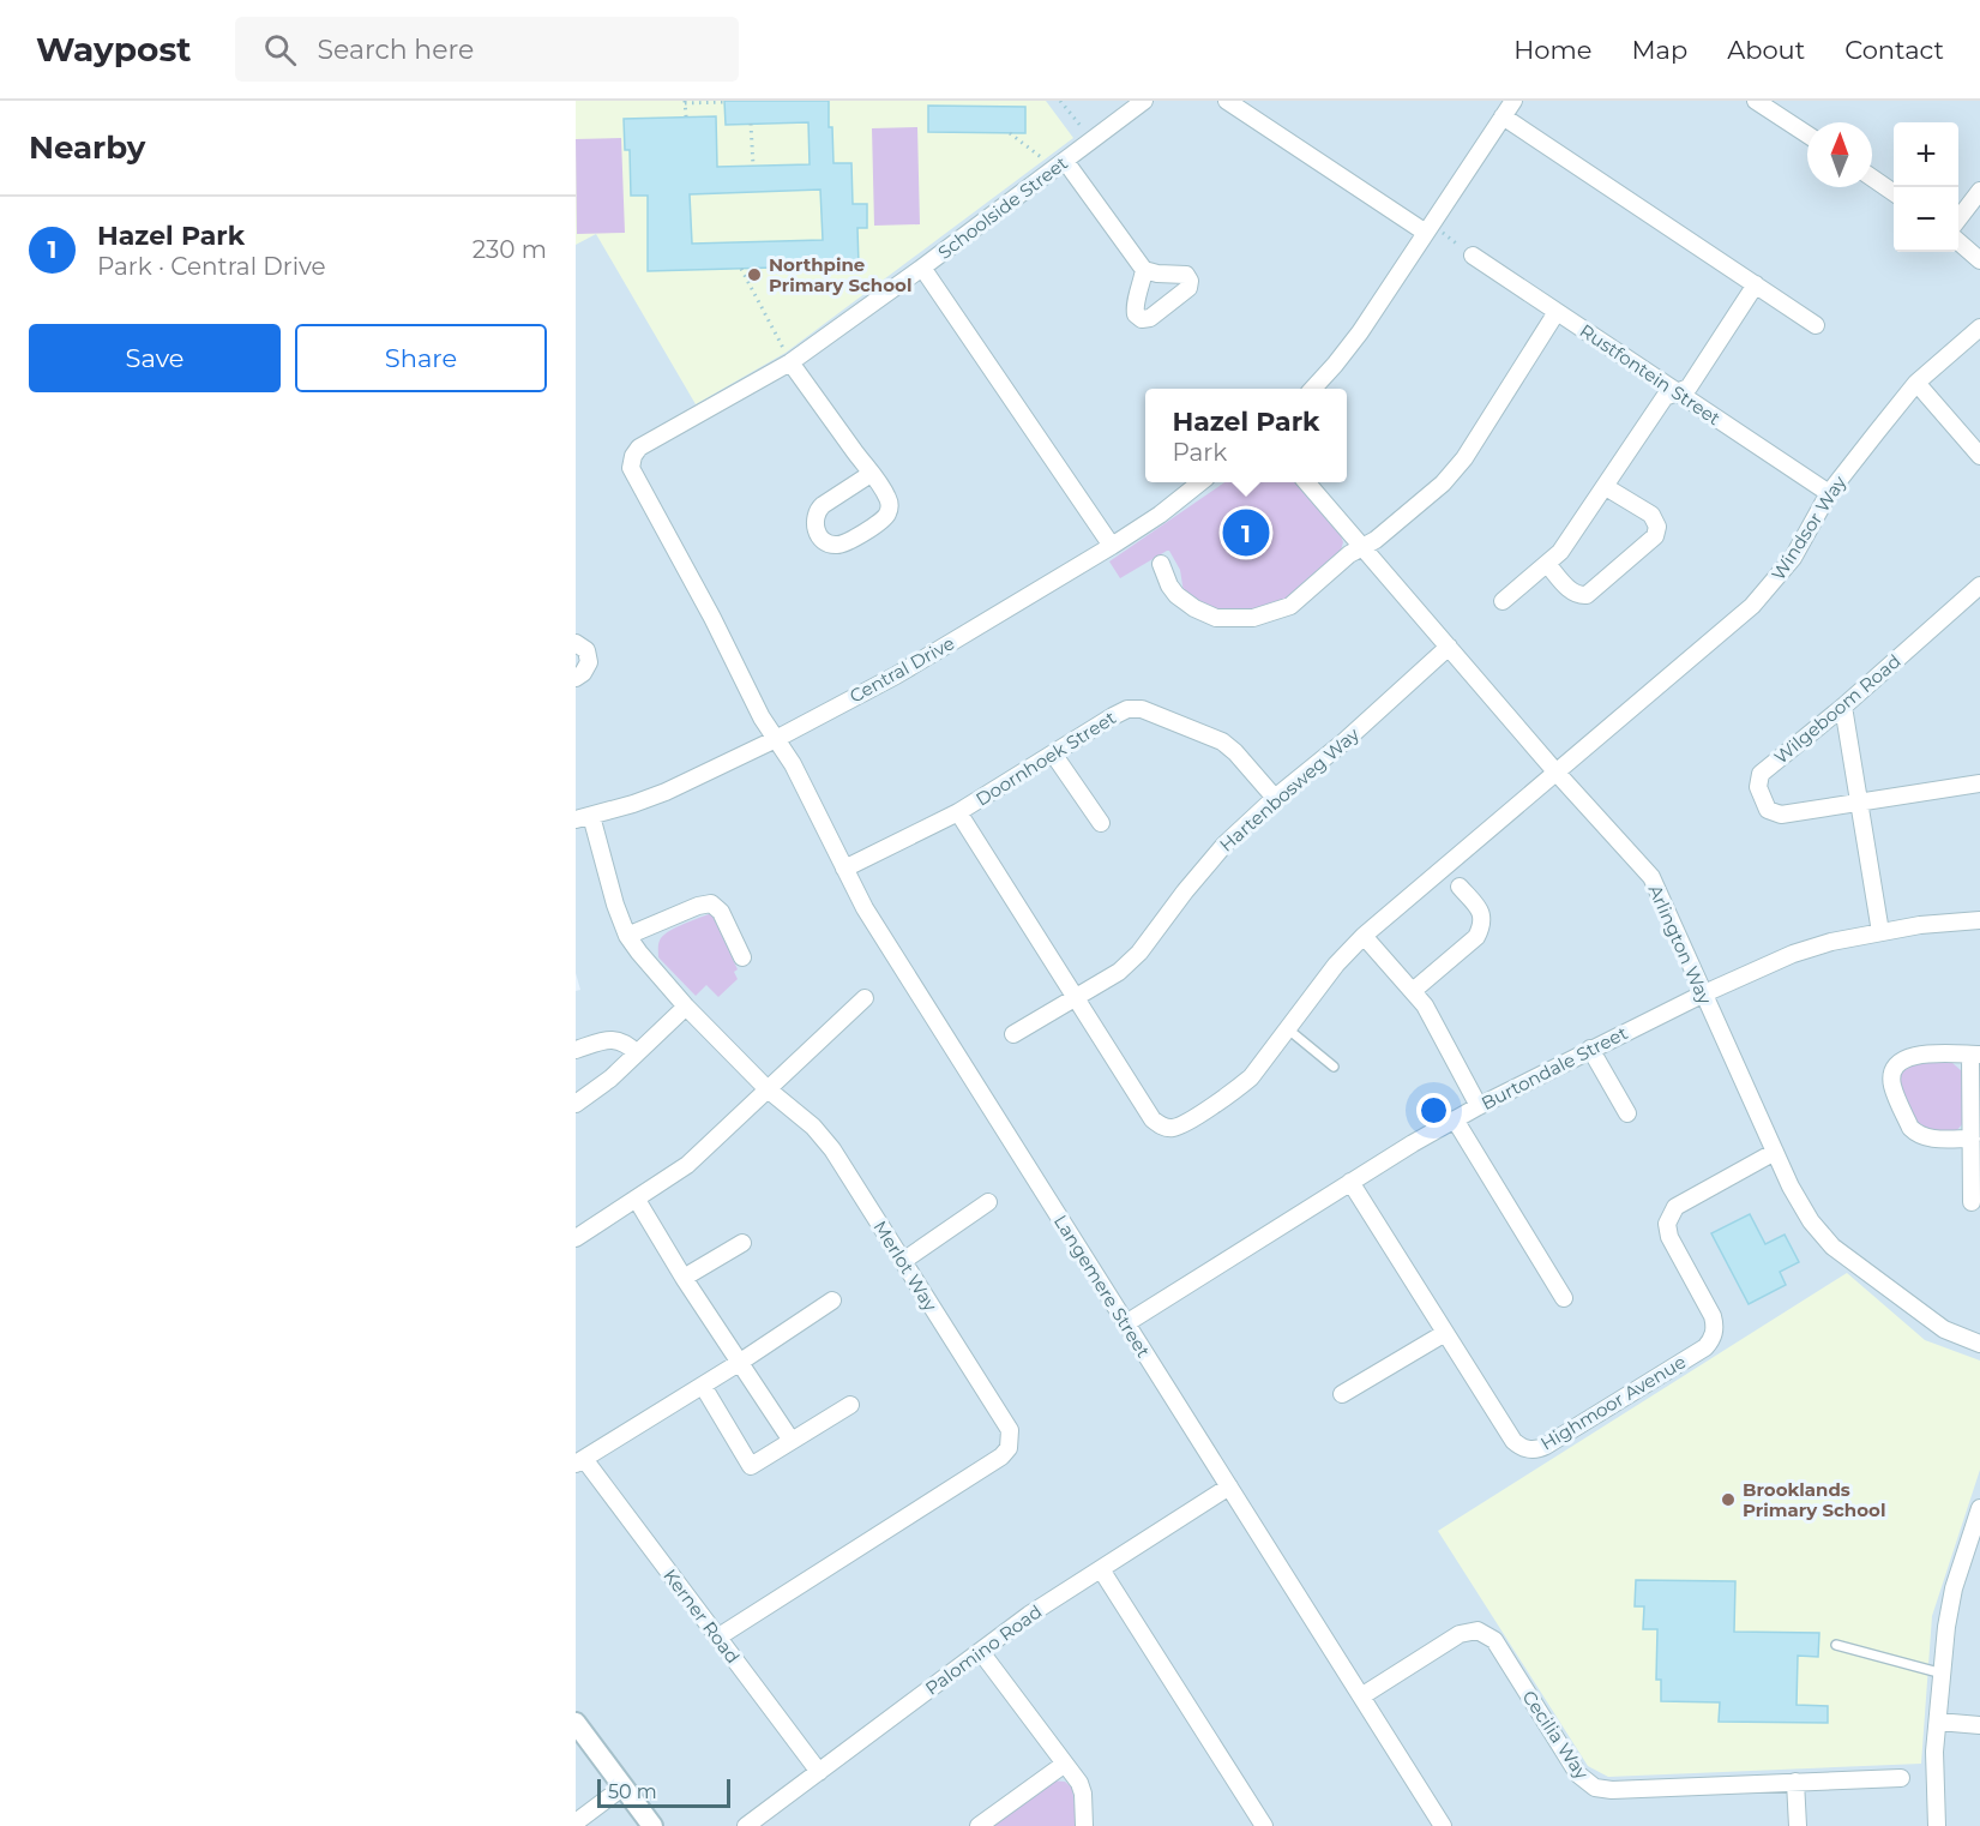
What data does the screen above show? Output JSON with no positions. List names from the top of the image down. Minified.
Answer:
{"streets":{"street":["Schoolside Street","Rustfontein Street","Windsor Way","Central Drive","Wilgeboom Road","Doornhoek Street","Hartenbosweg Way","Arlington Way","Burtondale Street","Merlot Way","Langemere Street","Highmoor Avenue","Kerner Road","Palomino Road","Cecilia Way"]},"crossings":[["Schoolside Street","Langemere Street"],["Rustfontein Street","Windsor Way"],["Windsor Way","Hartenbosweg Way"],["Windsor Way","Arlington Way"],["Central Drive","Merlot Way"],["Central Drive","Langemere Street"],["Doornhoek Street","Hartenbosweg Way"],["Doornhoek Street","Langemere Street"],["Hartenbosweg Way","Arlington Way"],["Arlington Way","Burtondale Street"],["Arlington Way","Highmoor Avenue"],["Burtondale Street","Langemere Street"],["Burtondale Street","Highmoor Avenue"],["Merlot Way","Kerner Road"],["Langemere Street","Palomino Road"],["Langemere Street","Cecilia Way"],["Kerner Road","Palomino Road"]],"places":["Northpine Primary School","Brooklands Primary School"],"scale_bar":"50 m","north":"top","page":{"header":"Waypost","search":"Search here","nav":["Home","Map","About","Contact"],"heading":"Nearby","map_buttons":["+","−"],"list":[{"mark":"1","name":"Hazel Park","note":"Park · Central Drive","value":"230 m"}],"buttons":["Save","Share"],"popup":["Hazel Park","Park"],"pins":"1","scale":"50 m"}}
